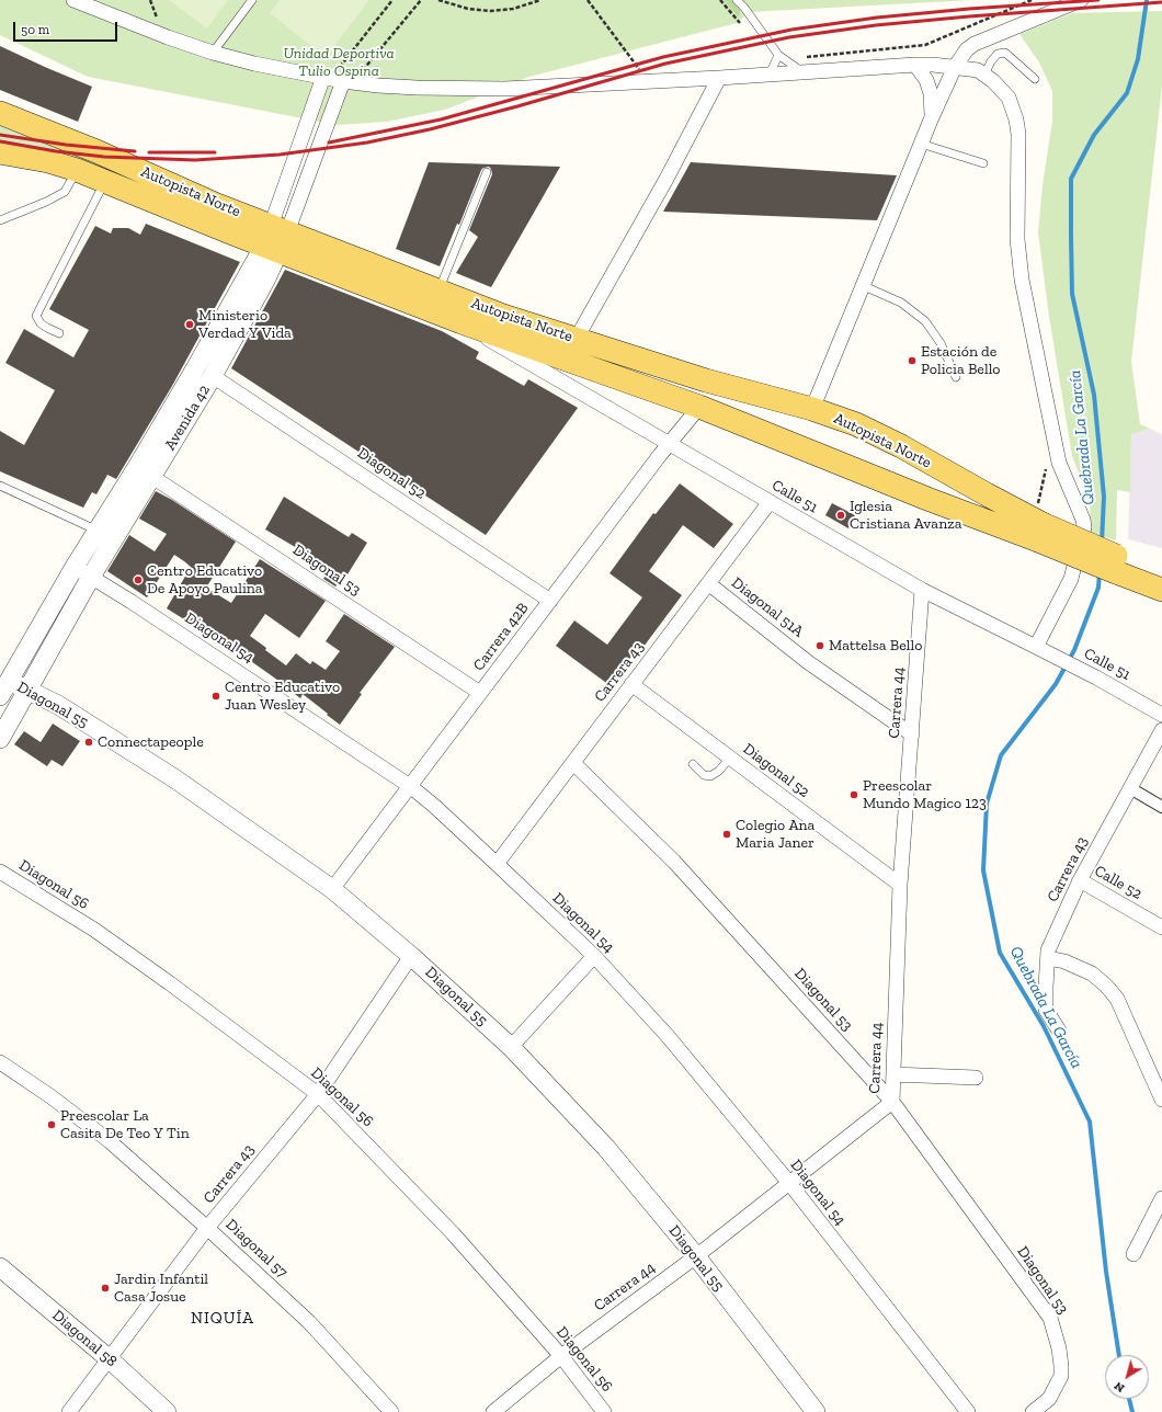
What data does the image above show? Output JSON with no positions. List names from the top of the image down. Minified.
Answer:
{"streets":{"main road":["Autopista Norte"],"street":["Avenida 42","Diagonal 52","Calle 51","Diagonal 53","Diagonal 51A","Carrera 42B","Diagonal 54","Carrera 43","Carrera 44","Diagonal 55","Calle 52","Diagonal 56","Diagonal 57","Diagonal 58"]},"crossings":[["Autopista Norte","Avenida 42"],["Autopista Norte","Calle 51"],["Autopista Norte","Carrera 42B"],["Avenida 42","Diagonal 52"],["Avenida 42","Diagonal 53"],["Avenida 42","Diagonal 54"],["Avenida 42","Diagonal 55"],["Diagonal 52","Carrera 42B"],["Diagonal 52","Carrera 43"],["Diagonal 52","Carrera 44"],["Calle 51","Carrera 42B"],["Calle 51","Carrera 43"],["Calle 51","Carrera 44"],["Diagonal 53","Carrera 42B"],["Diagonal 53","Carrera 43"],["Diagonal 53","Carrera 44"],["Diagonal 51A","Carrera 43"],["Diagonal 51A","Carrera 44"],["Carrera 42B","Diagonal 54"],["Carrera 42B","Diagonal 55"],["Diagonal 54","Carrera 43"],["Diagonal 54","Carrera 44"],["Carrera 43","Diagonal 55"],["Carrera 43","Calle 52"],["Carrera 43","Diagonal 56"],["Carrera 43","Diagonal 57"],["Carrera 43","Diagonal 58"],["Carrera 44","Diagonal 55"],["Carrera 44","Diagonal 56"]],"districts":["NIQUÍA"],"water":["Quebrada La García"],"parks":["Unidad Deportiva Tulio Ospina"],"places":["Ministerio Verdad Y Vida","Estación de Policia Bello","Iglesia Cristiana Avanza","Centro Educativo De Apoyo Paulina","Mattelsa Bello","Centro Educativo Juan Wesley","Connectapeople","Preescolar Mundo Magico 123","Colegio Ana Maria Janer","Preescolar La Casita De Teo Y Tin","Jardin Infantil Casa Josue"],"scale_bar":"50 m","north":"bottom left"}
